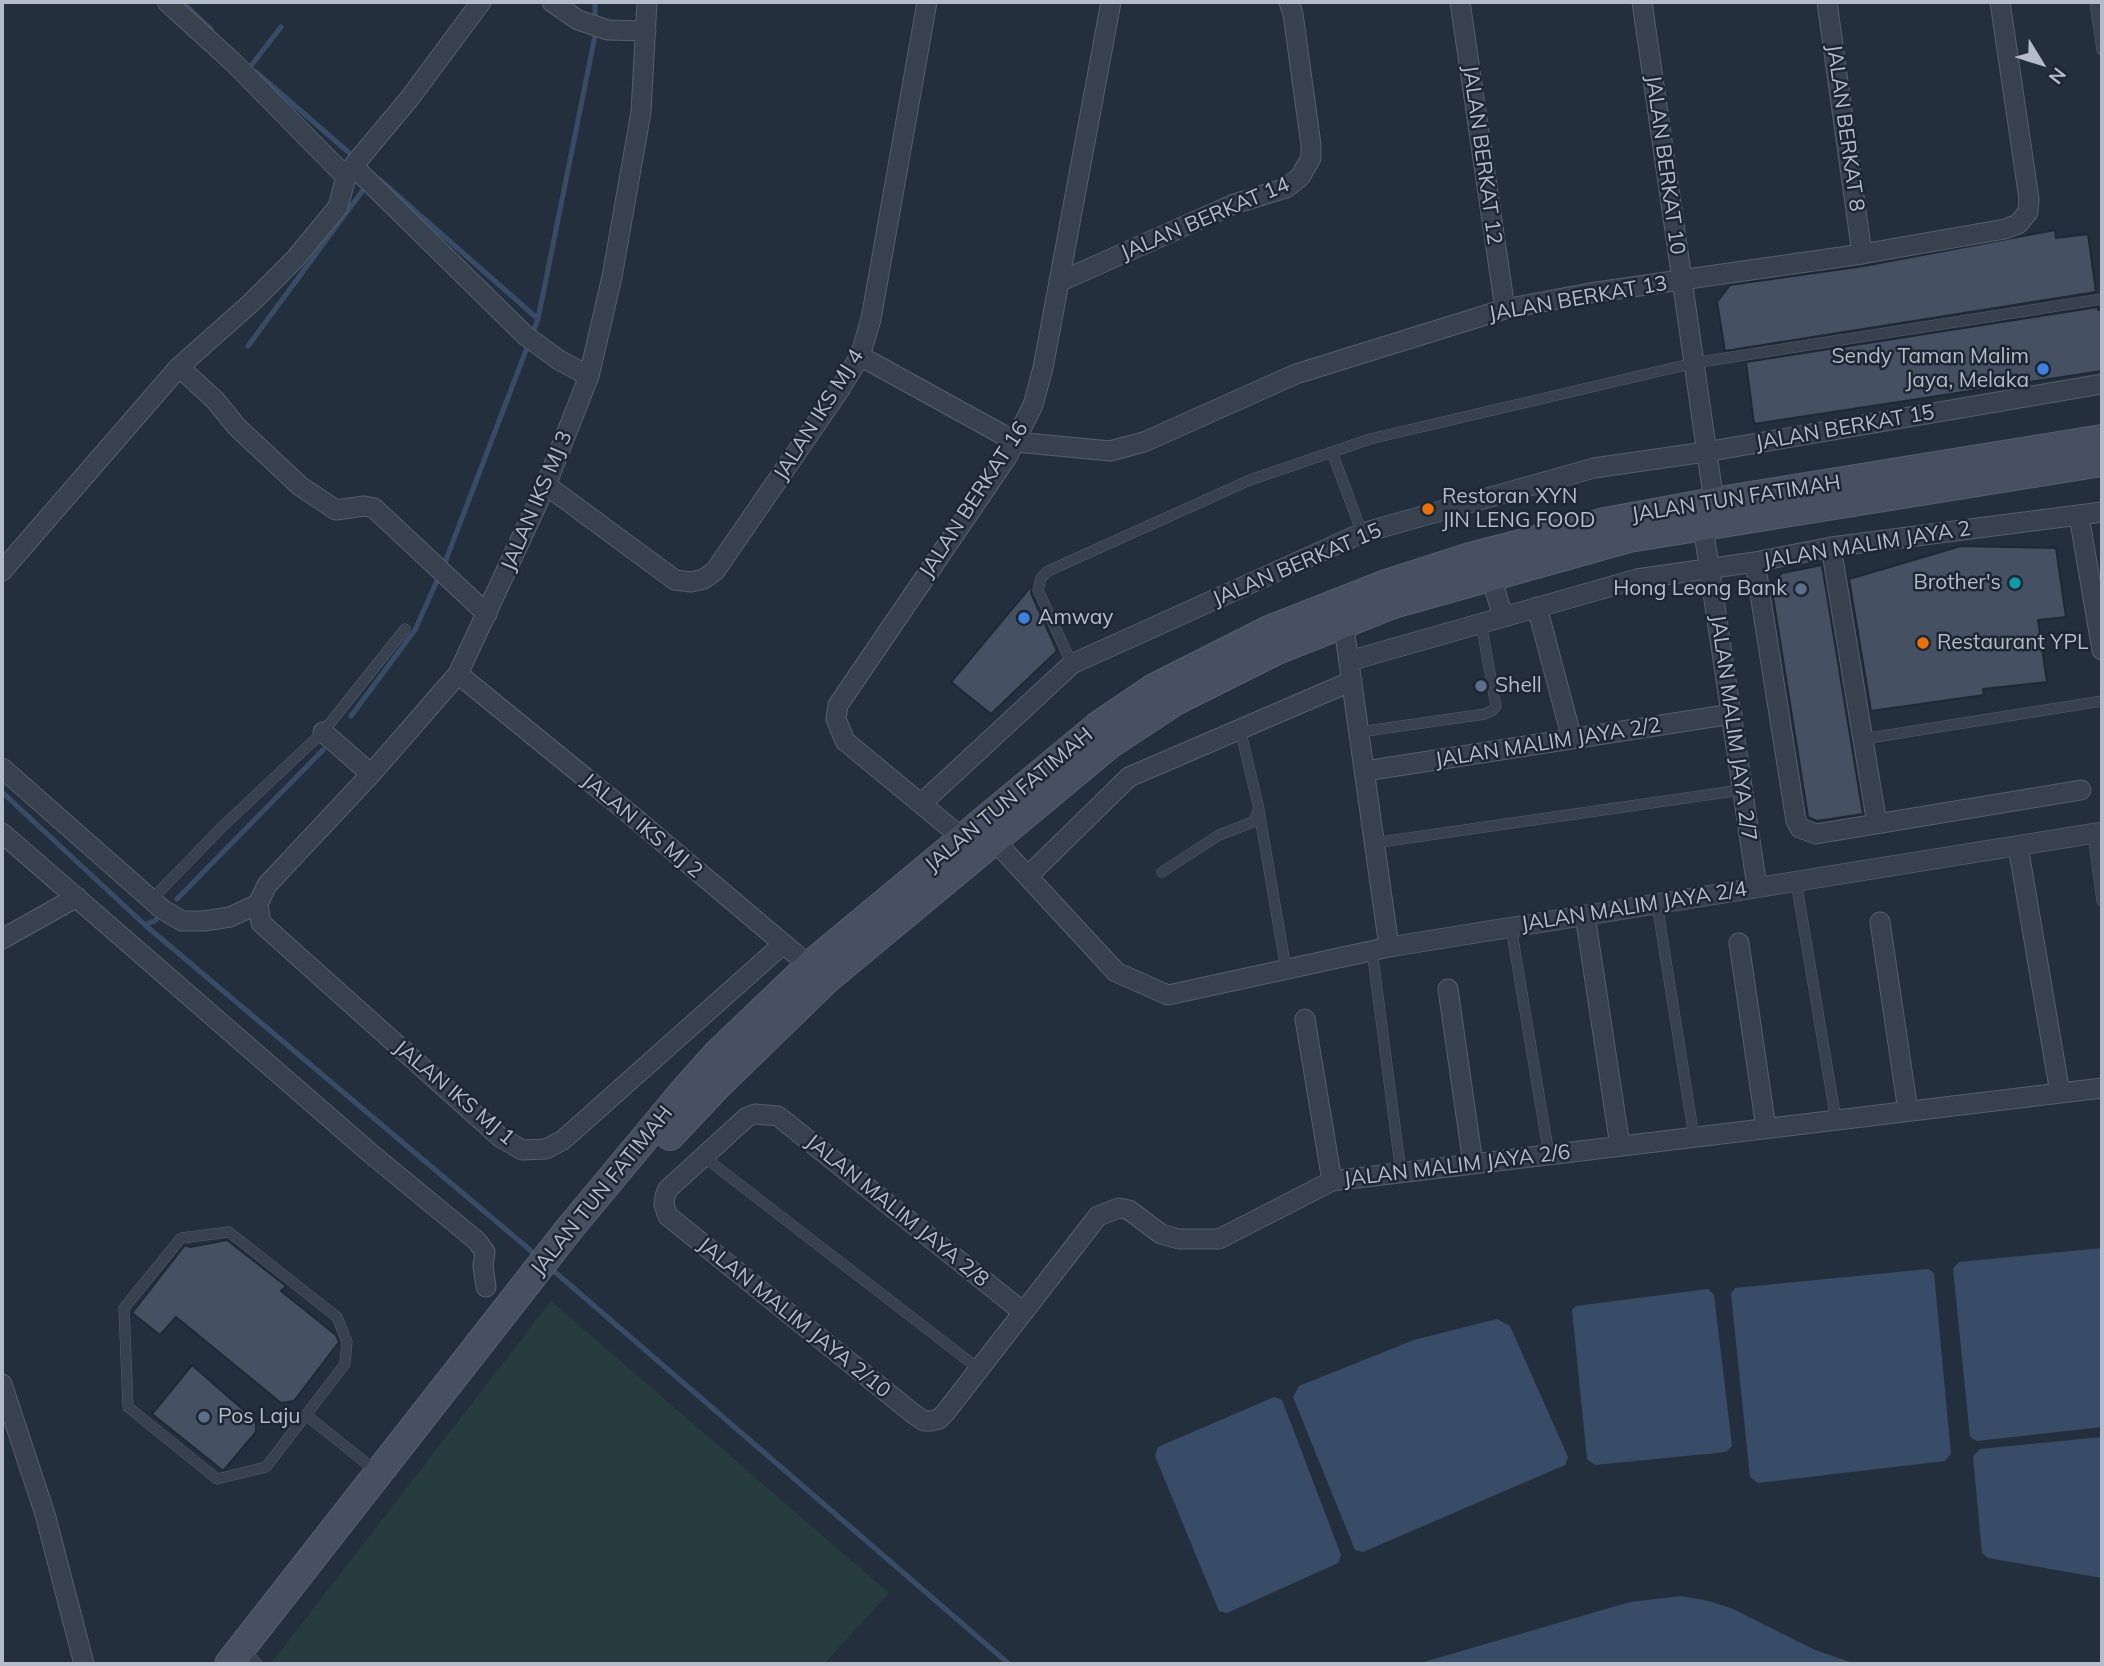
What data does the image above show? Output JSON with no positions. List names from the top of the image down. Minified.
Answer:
{"streets":{"main road":["JALAN TUN FATIMAH"],"street":["JALAN BERKAT 8","JALAN BERKAT 12","JALAN BERKAT 10","JALAN BERKAT 14","JALAN BERKAT 13","JALAN IKS MJ 4","JALAN BERKAT 15","JALAN BERKAT 16","JALAN IKS MJ 3","JALAN MALIM JAYA 2","JALAN MALIM JAYA 2/7","JALAN MALIM JAYA 2/2","JALAN IKS MJ 2","JALAN MALIM JAYA 2/4","JALAN IKS MJ 1","JALAN MALIM JAYA 2/6","JALAN MALIM JAYA 2/8","JALAN MALIM JAYA 2/10"]},"crossings":[["JALAN BERKAT 8","JALAN BERKAT 13"],["JALAN BERKAT 12","JALAN BERKAT 13"],["JALAN BERKAT 10","JALAN BERKAT 13"],["JALAN BERKAT 10","JALAN BERKAT 15"],["JALAN BERKAT 10","JALAN TUN FATIMAH"],["JALAN BERKAT 10","JALAN MALIM JAYA 2/7"],["JALAN BERKAT 14","JALAN BERKAT 16"],["JALAN BERKAT 13","JALAN BERKAT 16"],["JALAN IKS MJ 4","JALAN IKS MJ 3"],["JALAN BERKAT 15","JALAN BERKAT 16"],["JALAN TUN FATIMAH","JALAN BERKAT 16"],["JALAN TUN FATIMAH","JALAN MALIM JAYA 2/7"],["JALAN TUN FATIMAH","JALAN IKS MJ 2"],["JALAN BERKAT 16","JALAN MALIM JAYA 2/4"],["JALAN IKS MJ 3","JALAN IKS MJ 2"],["JALAN IKS MJ 3","JALAN IKS MJ 1"],["JALAN MALIM JAYA 2","JALAN MALIM JAYA 2/7"],["JALAN MALIM JAYA 2/7","JALAN MALIM JAYA 2/2"],["JALAN MALIM JAYA 2/7","JALAN MALIM JAYA 2/4"],["JALAN IKS MJ 2","JALAN IKS MJ 1"],["JALAN MALIM JAYA 2/6","JALAN MALIM JAYA 2/8"],["JALAN MALIM JAYA 2/6","JALAN MALIM JAYA 2/10"],["JALAN MALIM JAYA 2/8","JALAN MALIM JAYA 2/10"]],"places":["Sendy Taman Malim Jaya, Melaka","Restoran XYN JIN LENG FOOD","Brother's","Hong Leong Bank","Amway","Restaurant YPL","Shell","Pos Laju"],"north":"bottom right"}
